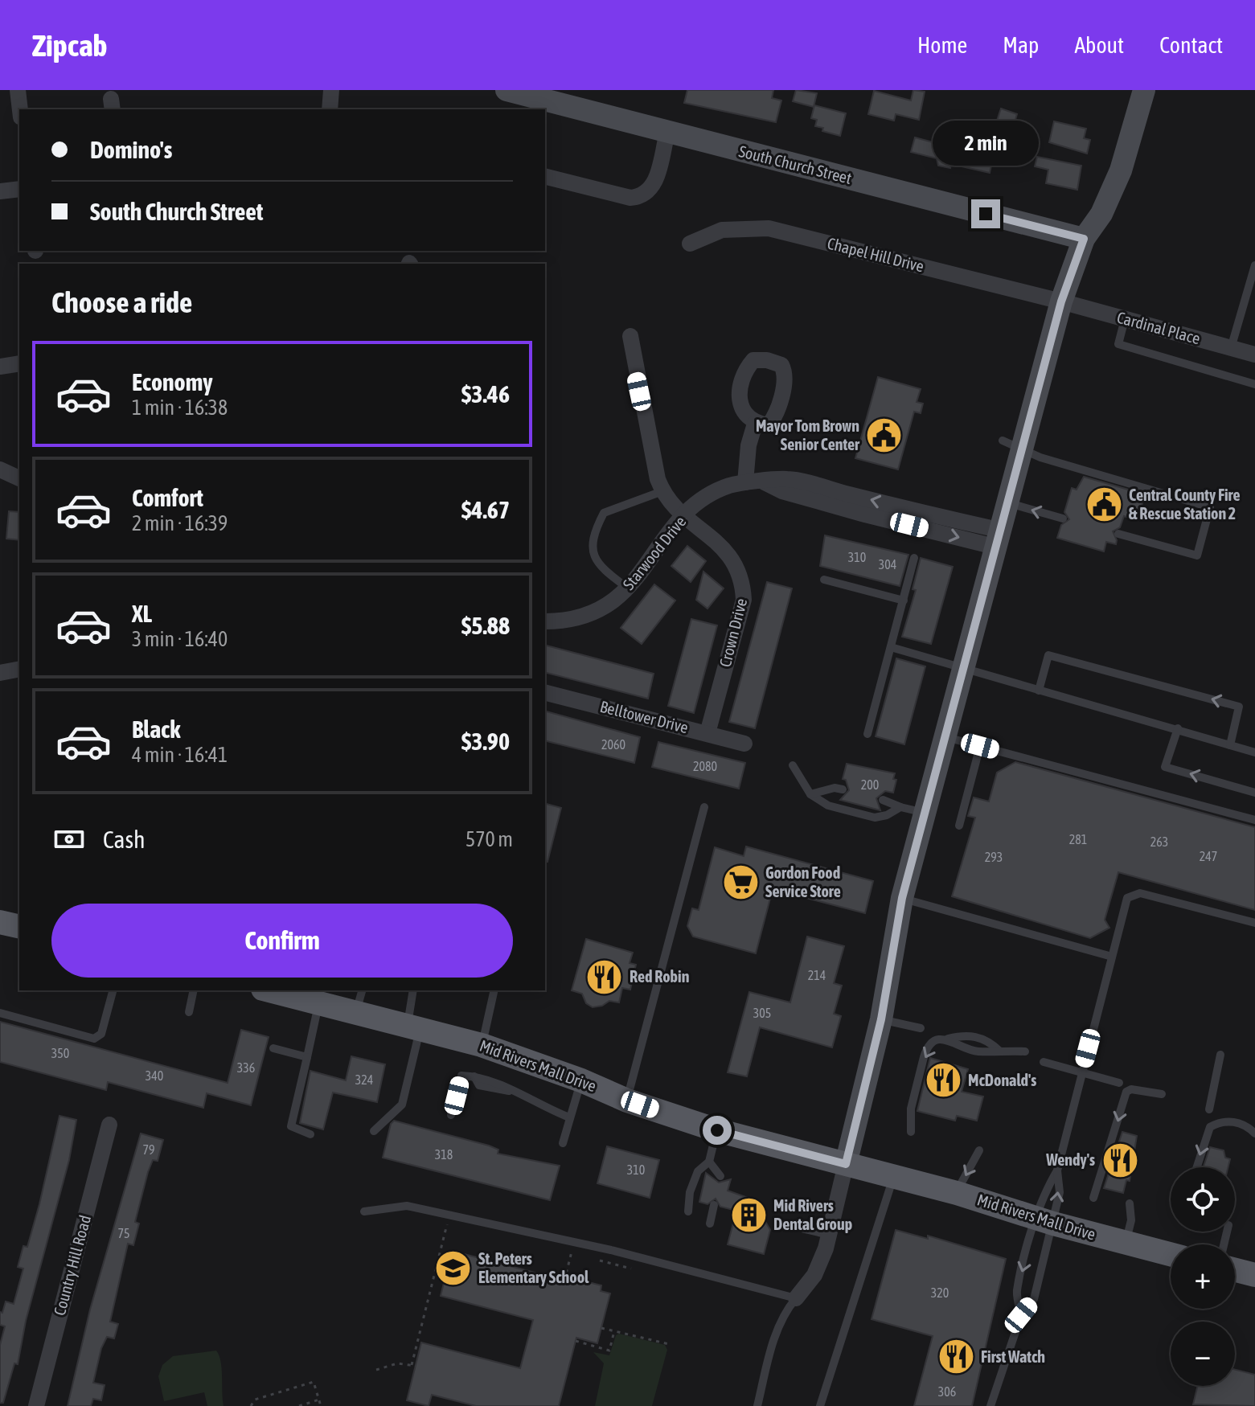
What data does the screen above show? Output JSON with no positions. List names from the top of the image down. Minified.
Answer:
{"streets":{"main road":["Mid Rivers Mall Drive"],"street":["South Church Street","Chapel Hill Drive","Cardinal Place","Starwood Drive","Crown Drive","Belltower Drive","Country Hill Road"]},"crossings":[["Chapel Hill Drive","Cardinal Place"],["Starwood Drive","Crown Drive"],["Crown Drive","Belltower Drive"]],"places":{"public building":["Mayor Tom Brown Senior Center","Central County Fire & Rescue Station 2"],"supermarket":["Gordon Food Service Store"],"restaurant":["Red Robin","McDonald's","Wendy's","First Watch"],"building":["Mid Rivers Dental Group"],"school or university":["St. Peters Elementary School"]},"house_numbers":["310","304","2060","2080","200","281","263","247","293","214","305","350","336","340","324","79","318","310","75","320","306"],"page":{"header":"Zipcab","nav":["Home","Map","About","Contact"],"banner":["Domino's","South Church Street"],"bubble":"2 min","heading":"Choose a ride","list":[{"name":"Economy","note":"1 min · 16:38","value":"$3.46"},{"name":"Comfort","note":"2 min · 16:39","value":"$4.67"},{"name":"XL","note":"3 min · 16:40","value":"$5.88"},{"name":"Black","note":"4 min · 16:41","value":"$3.90"}],"pay":["Cash","570 m"],"buttons":"Confirm","map_buttons":["+","−"]}}
